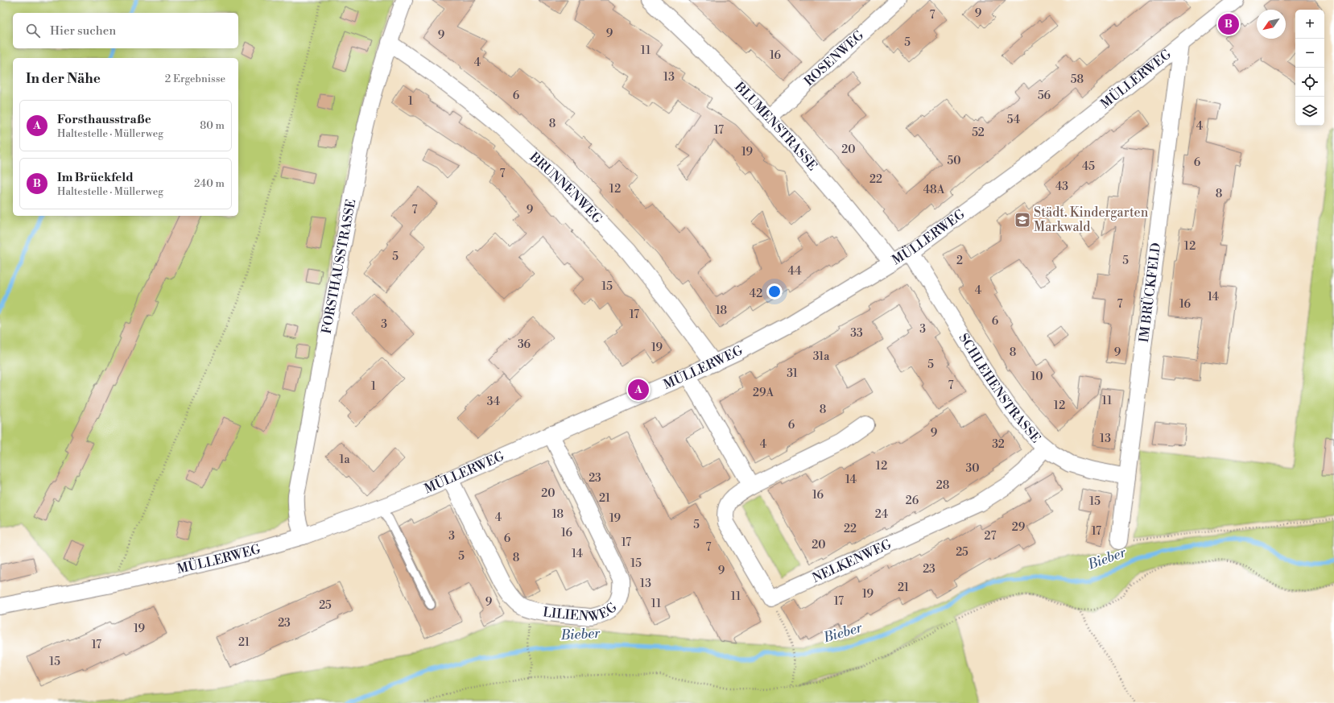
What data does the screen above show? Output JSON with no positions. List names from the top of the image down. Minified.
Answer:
{"streets":{"street":["ROSENWEG","MÜLLERWEG","BLUMENSTRASSE","BRUNNENWEG","FORSTHAUSSTRASSE","IM BRÜCKFELD","SCHLEHENSTRASSE","NELKENWEG","LILIENWEG"]},"crossings":[["ROSENWEG","BLUMENSTRASSE"],["MÜLLERWEG","BLUMENSTRASSE"],["MÜLLERWEG","BRUNNENWEG"],["MÜLLERWEG","FORSTHAUSSTRASSE"],["MÜLLERWEG","IM BRÜCKFELD"],["MÜLLERWEG","SCHLEHENSTRASSE"],["MÜLLERWEG","LILIENWEG"],["BRUNNENWEG","FORSTHAUSSTRASSE"],["IM BRÜCKFELD","SCHLEHENSTRASSE"],["SCHLEHENSTRASSE","NELKENWEG"]],"water":["Bieber"],"places":{"school or university":["Städt. Kindergarten Markwald"]},"house_numbers":["9","7","9","9","5","11","16","4","13","58","6","56","1","54","8","4","17","52","20","19","50","6","45","7","22","43","12","48A","8","7","9","12","5","2","5","44","15","4","42","14","7","16","18","17","6","3","3","33","36","19","8","9","31a","5","31","10","7","1","29A","11","34","12","8","6","9","13","4","32","1a","12","30","23","14","28","20","16","21","26","15","18","24","4","19","5","29","22","17","16","3","27","6","17","20","7","25","14","5","8","15","23","9","13","21","19","11","17","9","11","25","23","19","21","17","15"],"north":"bottom left","page":{"map_buttons":["+","−"],"pins":["B","A"],"search":"Hier suchen","heading":["In der Nähe","2 Ergebnisse"],"list":[{"mark":"A","name":"Forsthausstraße","note":"Haltestelle · Müllerweg","value":"80 m"},{"mark":"B","name":"Im Brückfeld","note":"Haltestelle · Müllerweg","value":"240 m"}]}}
